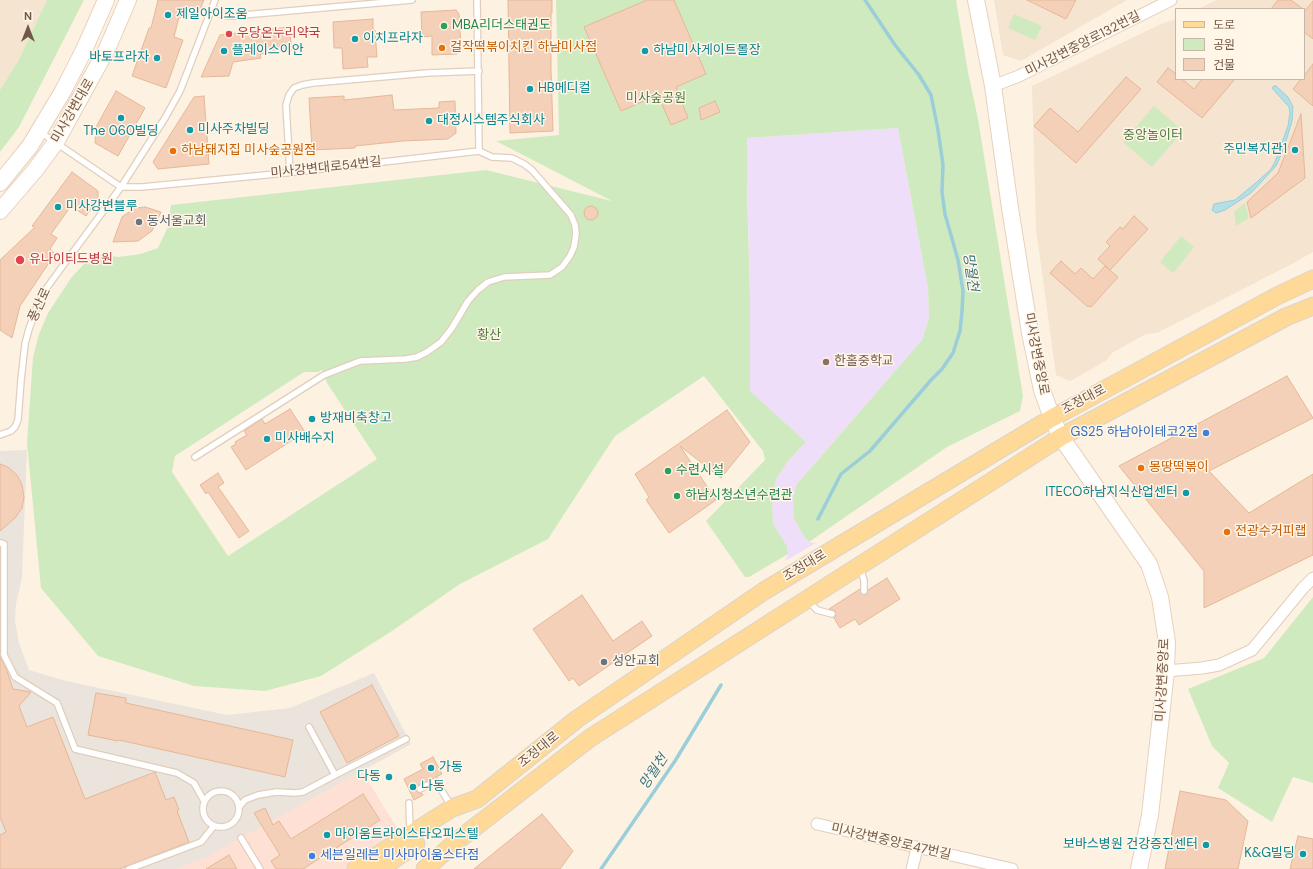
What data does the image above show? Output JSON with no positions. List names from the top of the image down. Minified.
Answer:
{"streets":{"main road":["조정대로"],"street":["미사강변중앙로132번길","미사강변대로","미사강변중앙로","미사강변중앙로47번길"],"lane":["미사강변대로54번길","풍산로"]},"crossings":[["미사강변중앙로132번길","미사강변중앙로"],["미사강변대로54번길","풍산로"],["미사강변중앙로","조정대로"]],"water":["망월천"],"parks":["미사숲공원","중앙놀이터","황산"],"places":["제일아이조움","MBA리더스태권도","우당온누리약국","이치프라자","걸작떡볶이치킨 하남미사점","플레이스이안","하남미사게이트볼장","바토프라자","HB메디컬","The 060빌딩","대정시스템주식회사","미사주차빌딩","주민복지관1","하남돼지집 미사숲공원점","미사강변블루","동서울교회","유나이티드병원","한홀중학교","방재비축창고","GS25 하남아이테코2점","미사배수지","몽땅떡볶이","수련시설","ITECO하남지식산업센터","하남시청소년수련관","전광수커피랩","성안교회","가동","다동","나동","마이움트라이스타오피스텔","보바스병원 건강증진센터","K&G빌딩","세븐일레븐 미사마이움스타점"],"legend":["도로","공원","건물"],"north":"top"}
